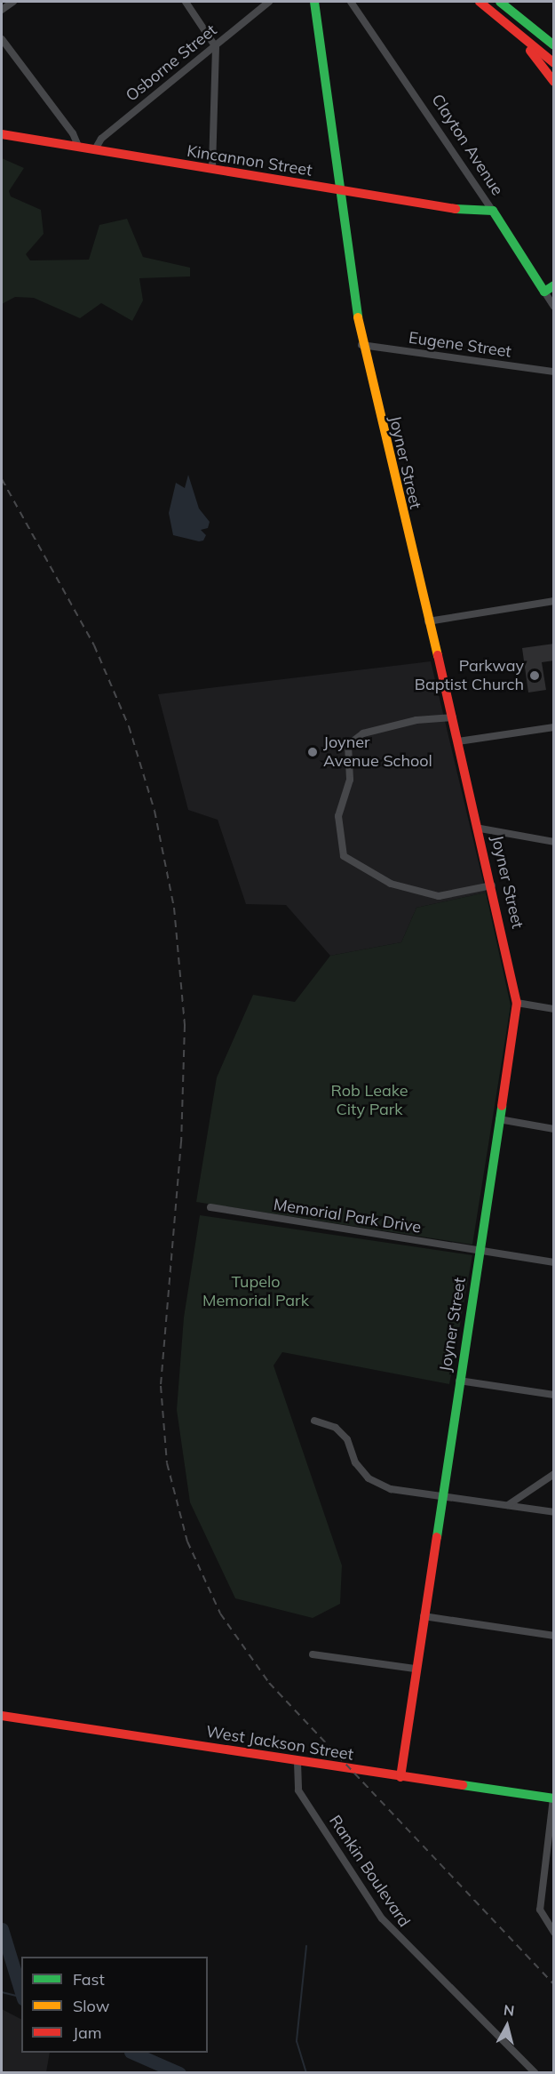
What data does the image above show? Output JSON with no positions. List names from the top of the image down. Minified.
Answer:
{"streets":{"main road":["Clayton Avenue","Kincannon Street","Joyner Street","West Jackson Street"],"street":["Osborne Street","Eugene Street","Memorial Park Drive","Rankin Boulevard"]},"crossings":[["Osborne Street","Kincannon Street"],["Clayton Avenue","Kincannon Street"],["Kincannon Street","Joyner Street"],["Eugene Street","Joyner Street"],["Joyner Street","Memorial Park Drive"],["Joyner Street","West Jackson Street"],["West Jackson Street","Rankin Boulevard"]],"parks":["Rob Leake City Park","Tupelo Memorial Park"],"places":["Parkway Baptist Church","Joyner Avenue School"],"legend":["Fast","Slow","Jam"],"north":"top"}
